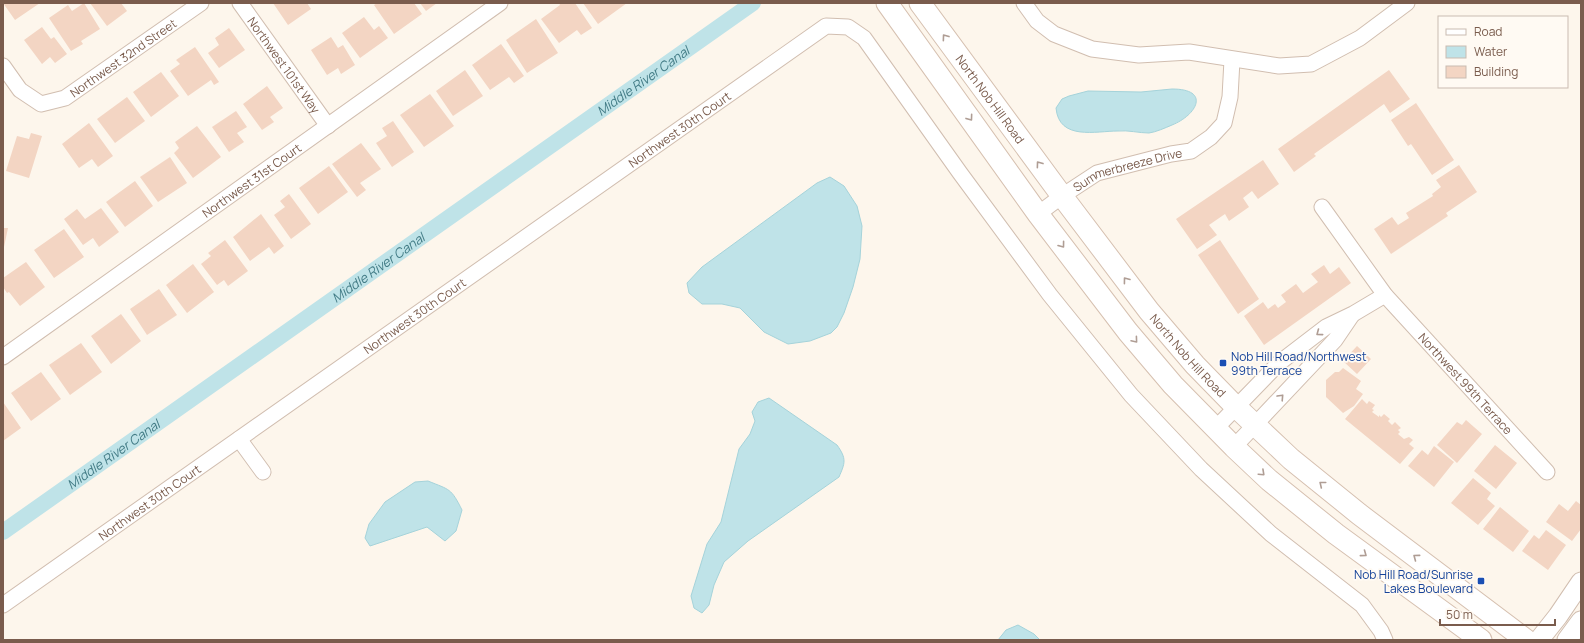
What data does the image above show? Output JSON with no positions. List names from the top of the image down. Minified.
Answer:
{"streets":{"main road":["North Nob Hill Road"],"street":["Northwest 32nd Street","Northwest 101st Way","Northwest 30th Court","Summerbreeze Drive","Northwest 31st Court","Northwest 99th Terrace"]},"crossings":[["Northwest 101st Way","Northwest 31st Court"],["North Nob Hill Road","Summerbreeze Drive"]],"water":["Middle River Canal"],"places":{"transit":["Nob Hill Road/Northwest 99th Terrace","Nob Hill Road/Sunrise Lakes Boulevard"]},"legend":["Road","Water","Building"],"scale_bar":"50 m"}
